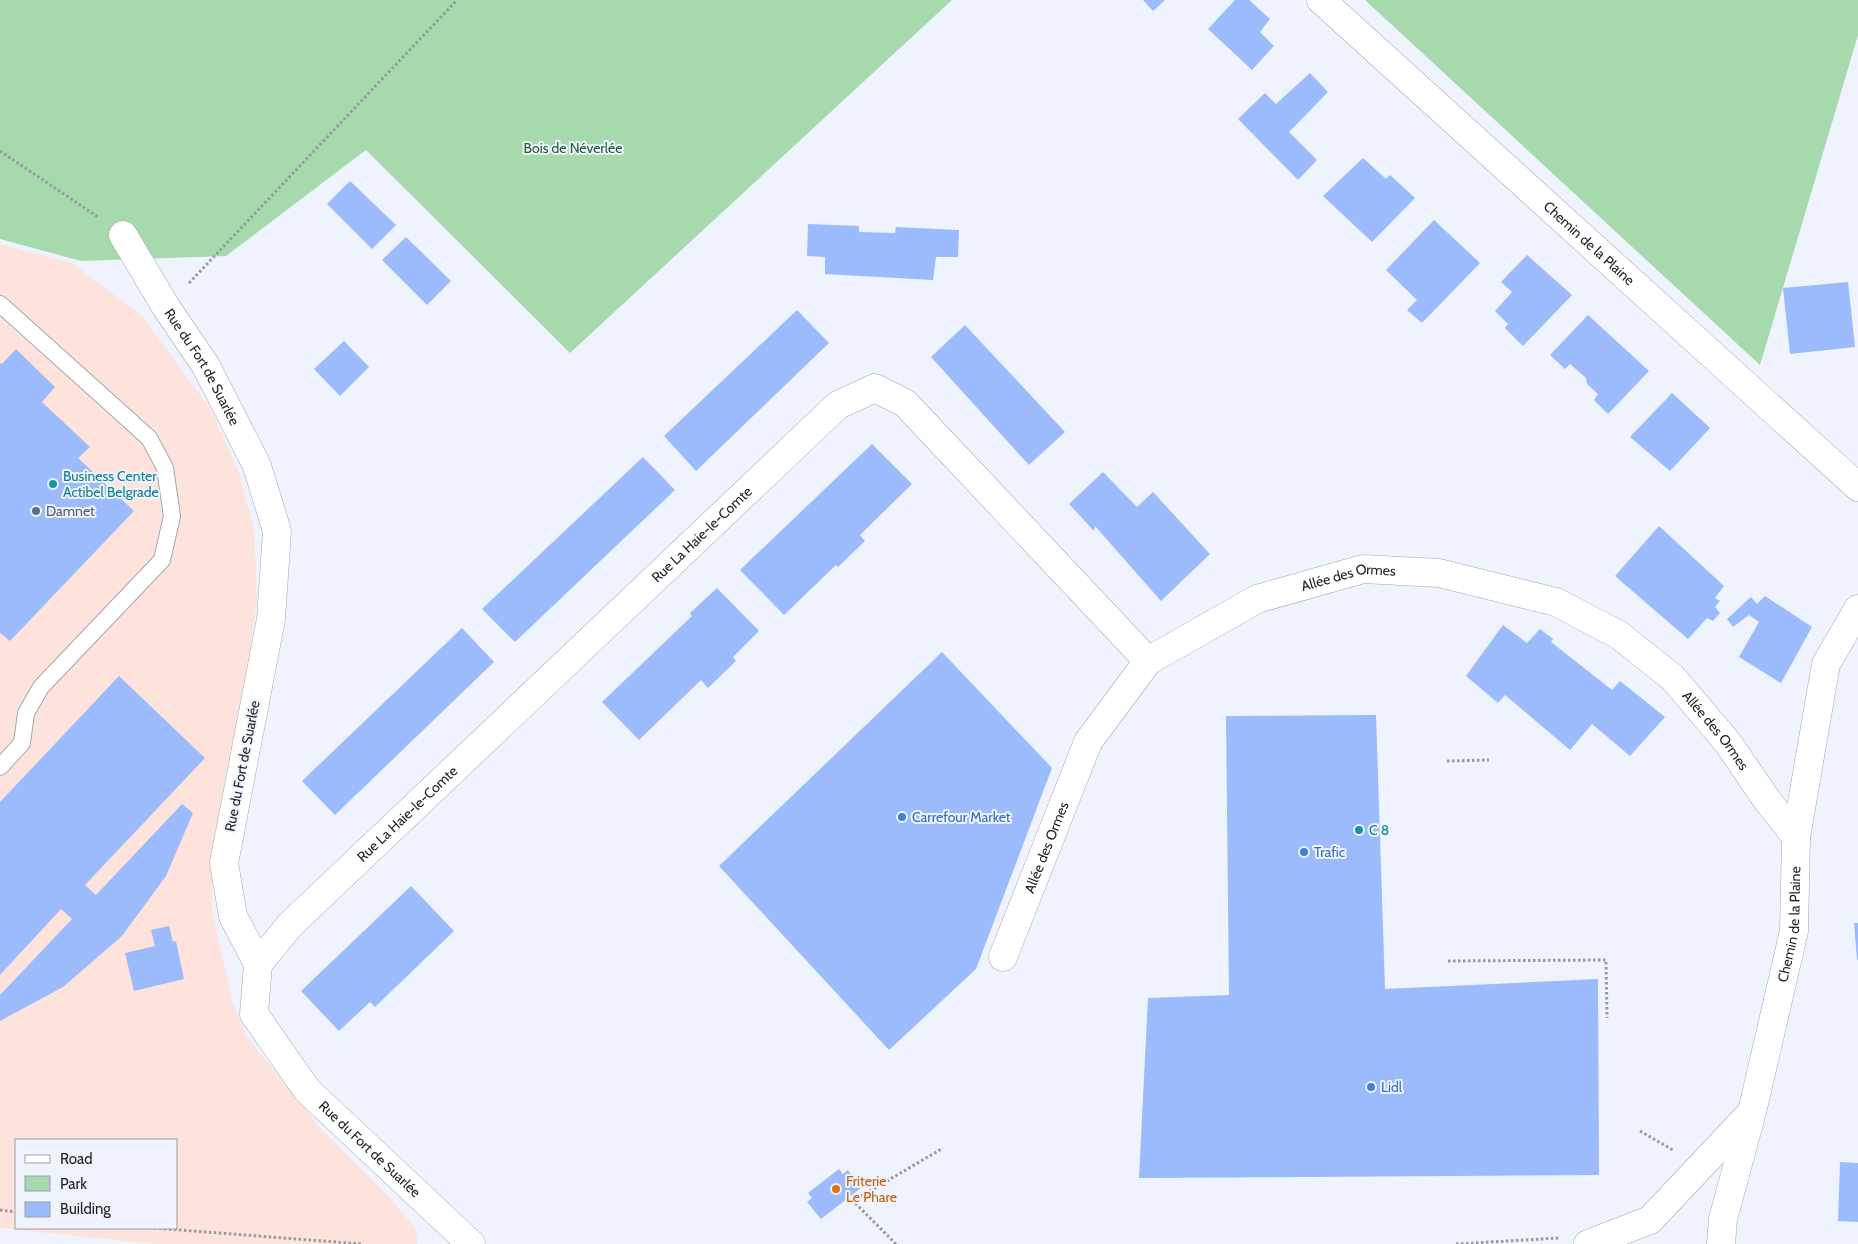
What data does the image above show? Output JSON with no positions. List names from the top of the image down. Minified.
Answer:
{"streets":{"street":["Chemin de la Plaine","Rue du Fort de Suarlée","Rue La Haie-le-Comte","Allée des Ormes"]},"crossings":[["Chemin de la Plaine","Allée des Ormes"],["Rue du Fort de Suarlée","Rue La Haie-le-Comte"],["Rue La Haie-le-Comte","Allée des Ormes"]],"parks":["Bois de Néverlée"],"places":["Business Center Actibel Belgrade","Damnet","Carrefour Market","C 8","Trafic","Lidl","Friterie Le Phare"],"legend":["Road","Park","Building"]}
